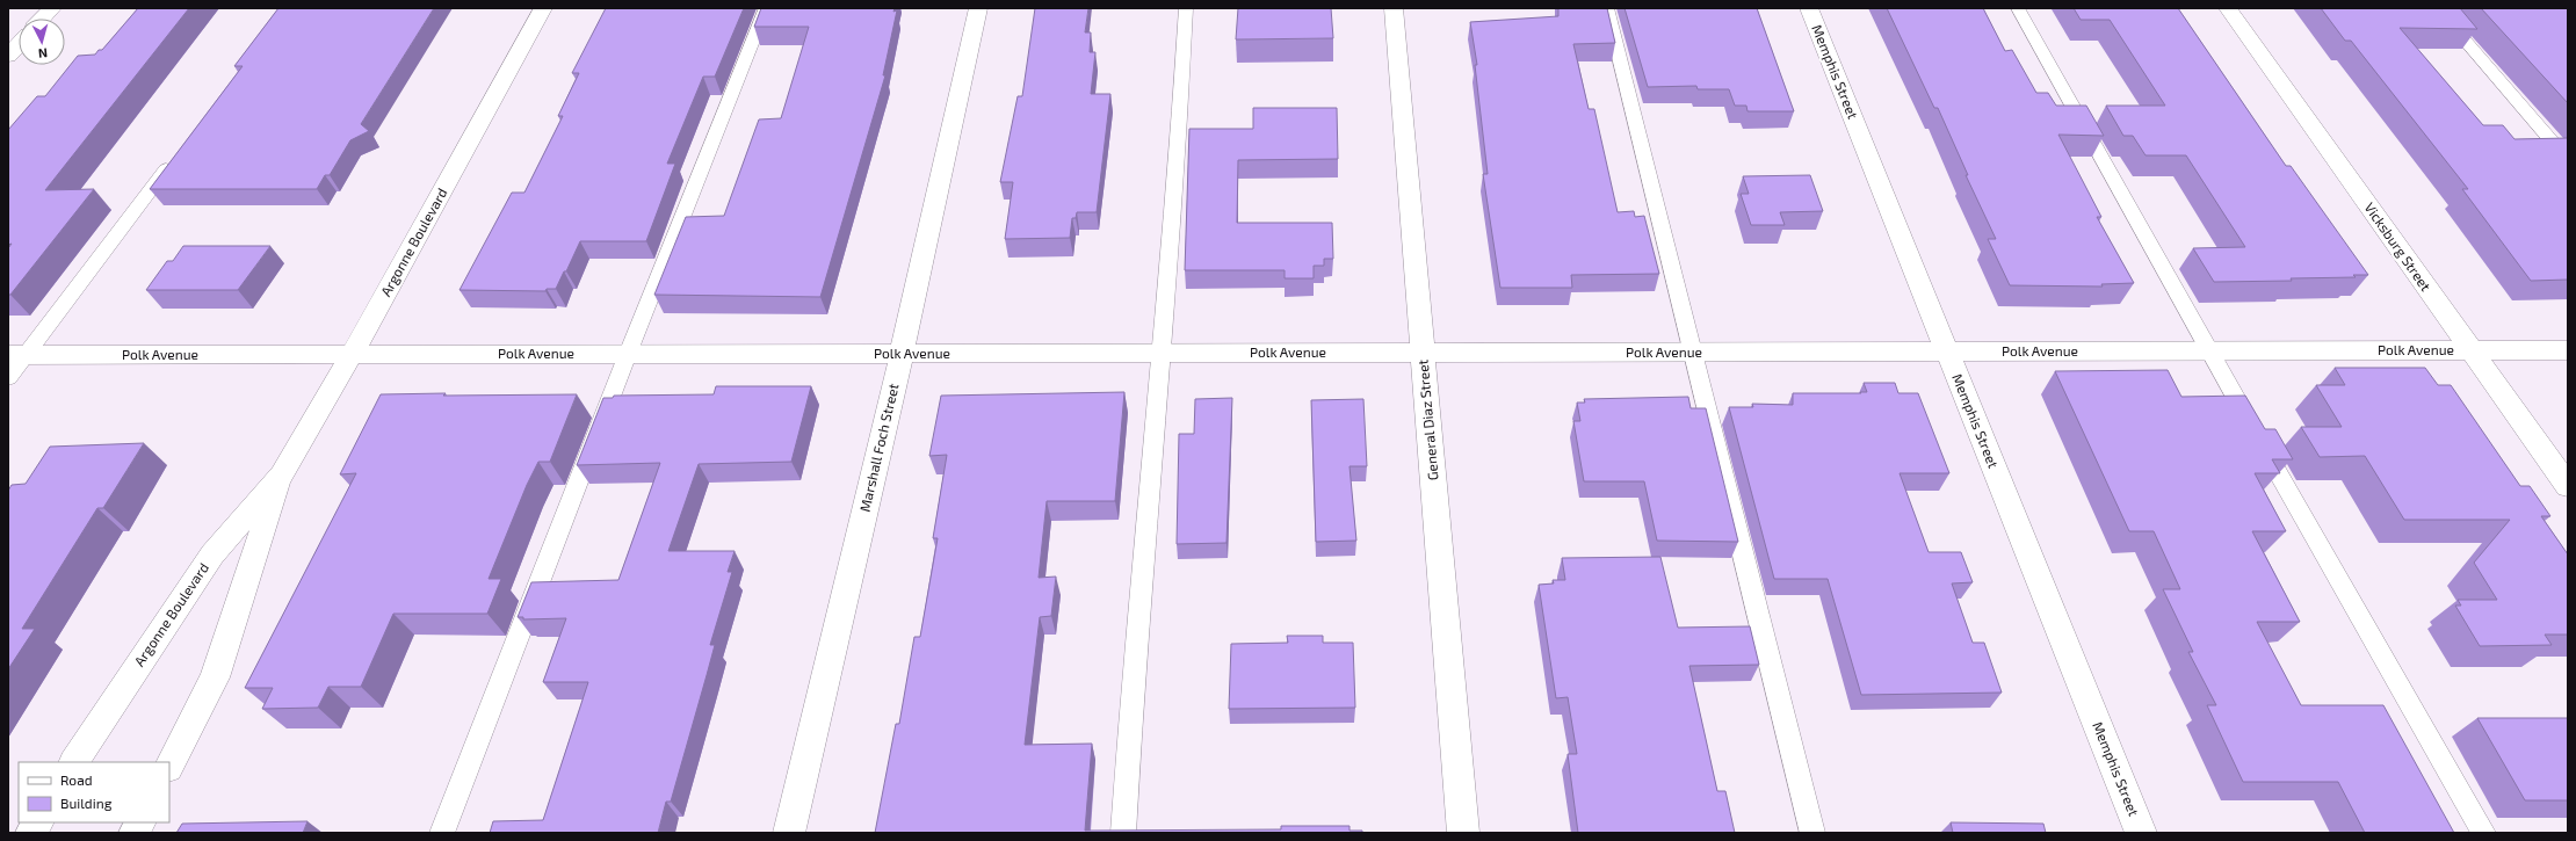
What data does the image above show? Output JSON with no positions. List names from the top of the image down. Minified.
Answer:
{"streets":{"street":["Memphis Street","Argonne Boulevard","Vicksburg Street","Polk Avenue","General Diaz Street","Marshall Foch Street"]},"crossings":[["Memphis Street","Polk Avenue"],["Argonne Boulevard","Polk Avenue"],["Vicksburg Street","Polk Avenue"],["Polk Avenue","General Diaz Street"],["Polk Avenue","Marshall Foch Street"]],"legend":["Road","Building"],"north":"bottom"}
